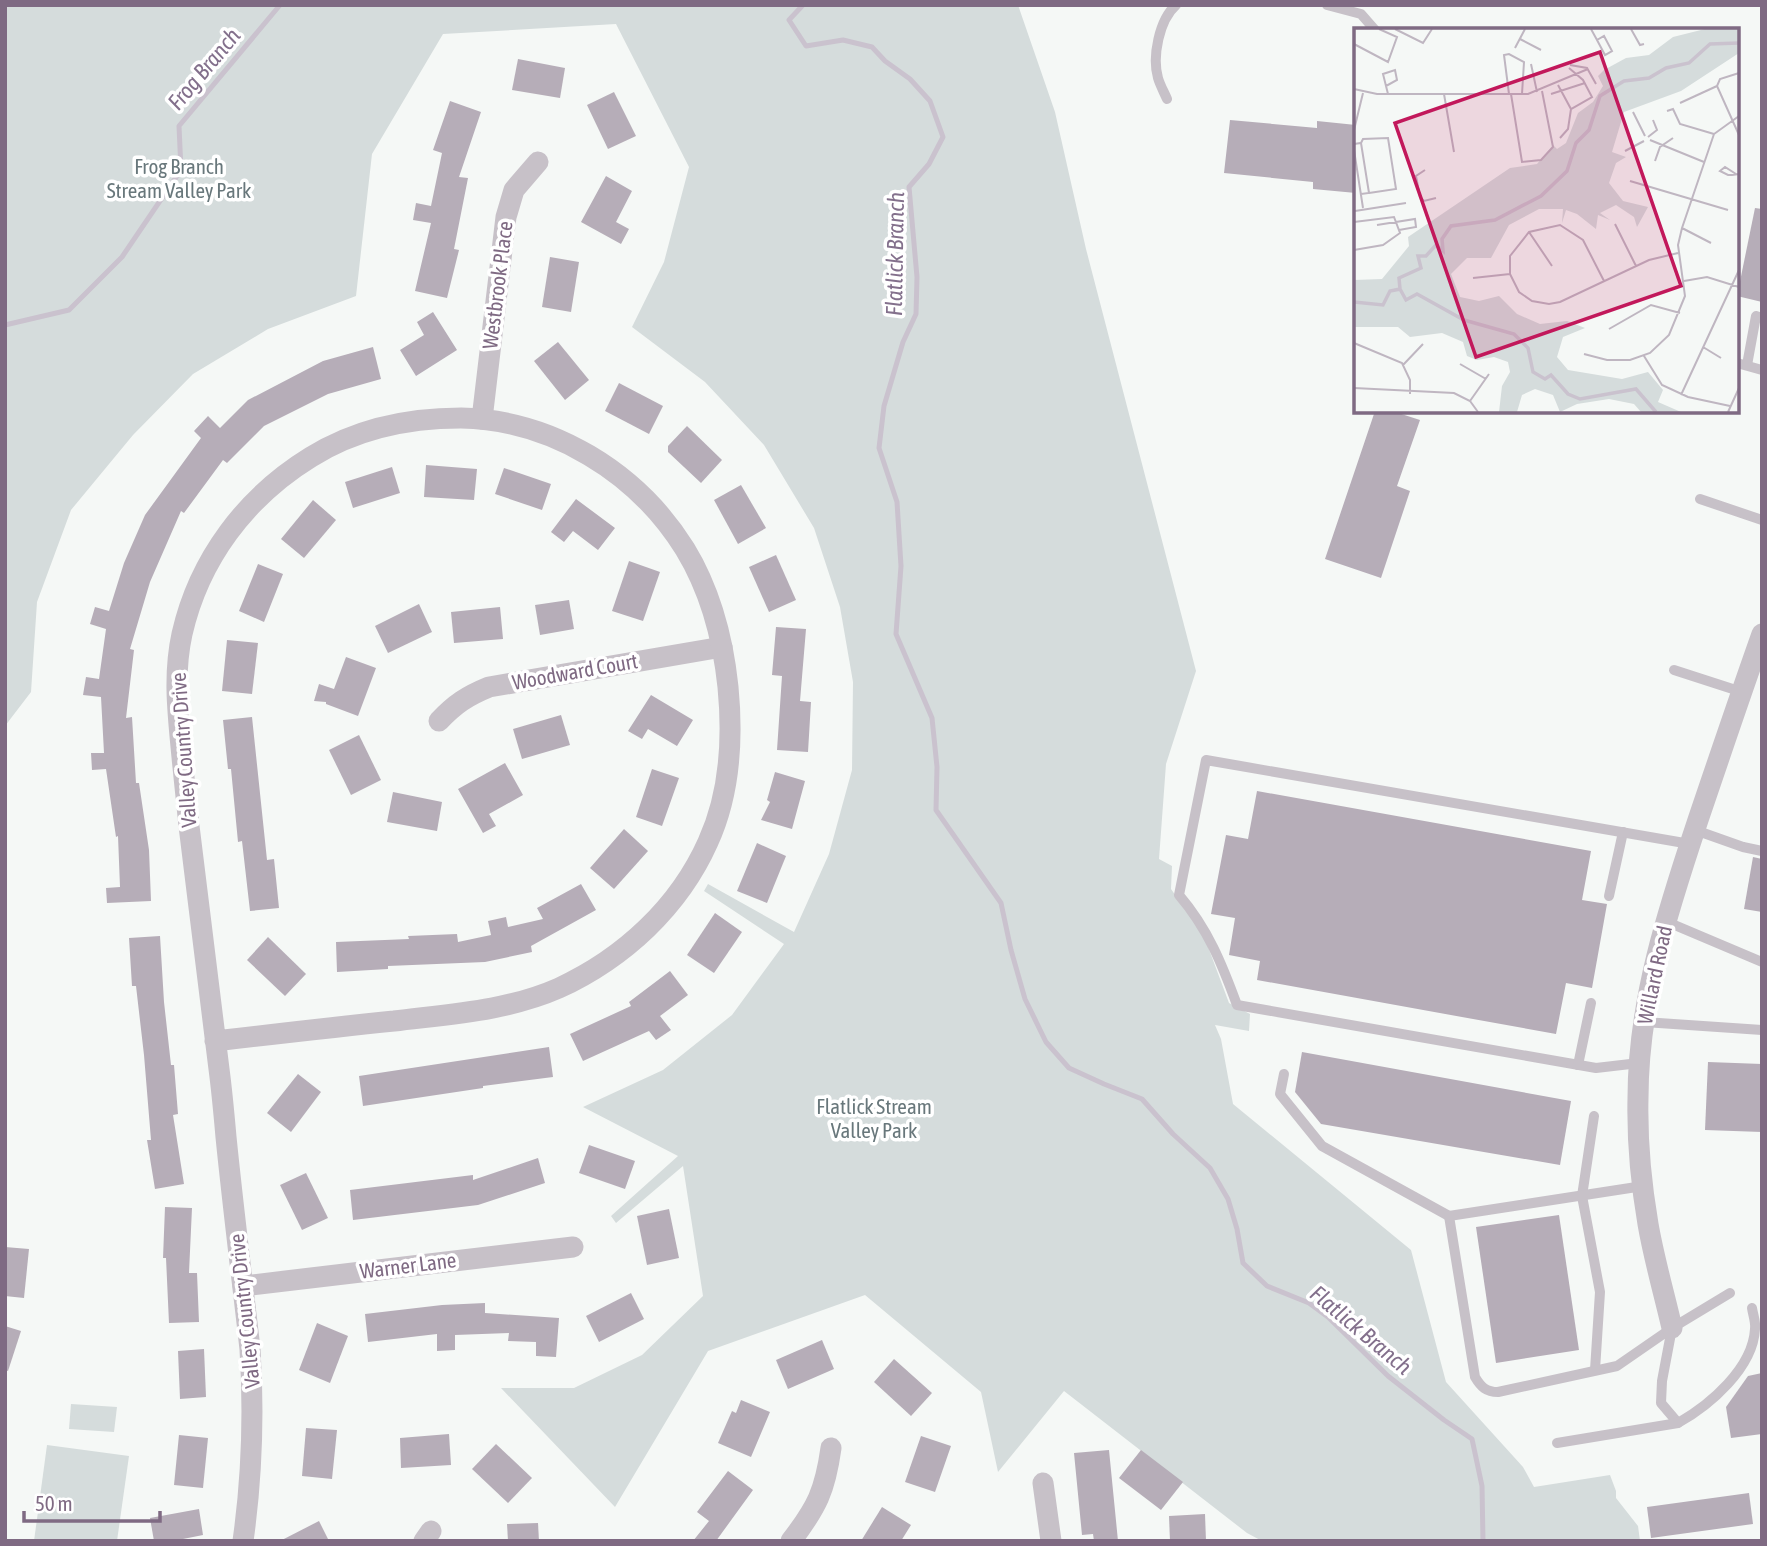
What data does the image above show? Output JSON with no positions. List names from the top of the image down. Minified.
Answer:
{"streets":{"street":["Westbrook Place","Woodward Court","Valley Country Drive","Willard Road","Warner Lane"]},"crossings":[["Westbrook Place","Valley Country Drive"],["Woodward Court","Valley Country Drive"],["Valley Country Drive","Warner Lane"]],"water":["Frog Branch","Flatlick Branch"],"parks":["Frog Branch Stream Valley Park","Flatlick Stream Valley Park"],"scale_bar":"50 m"}
